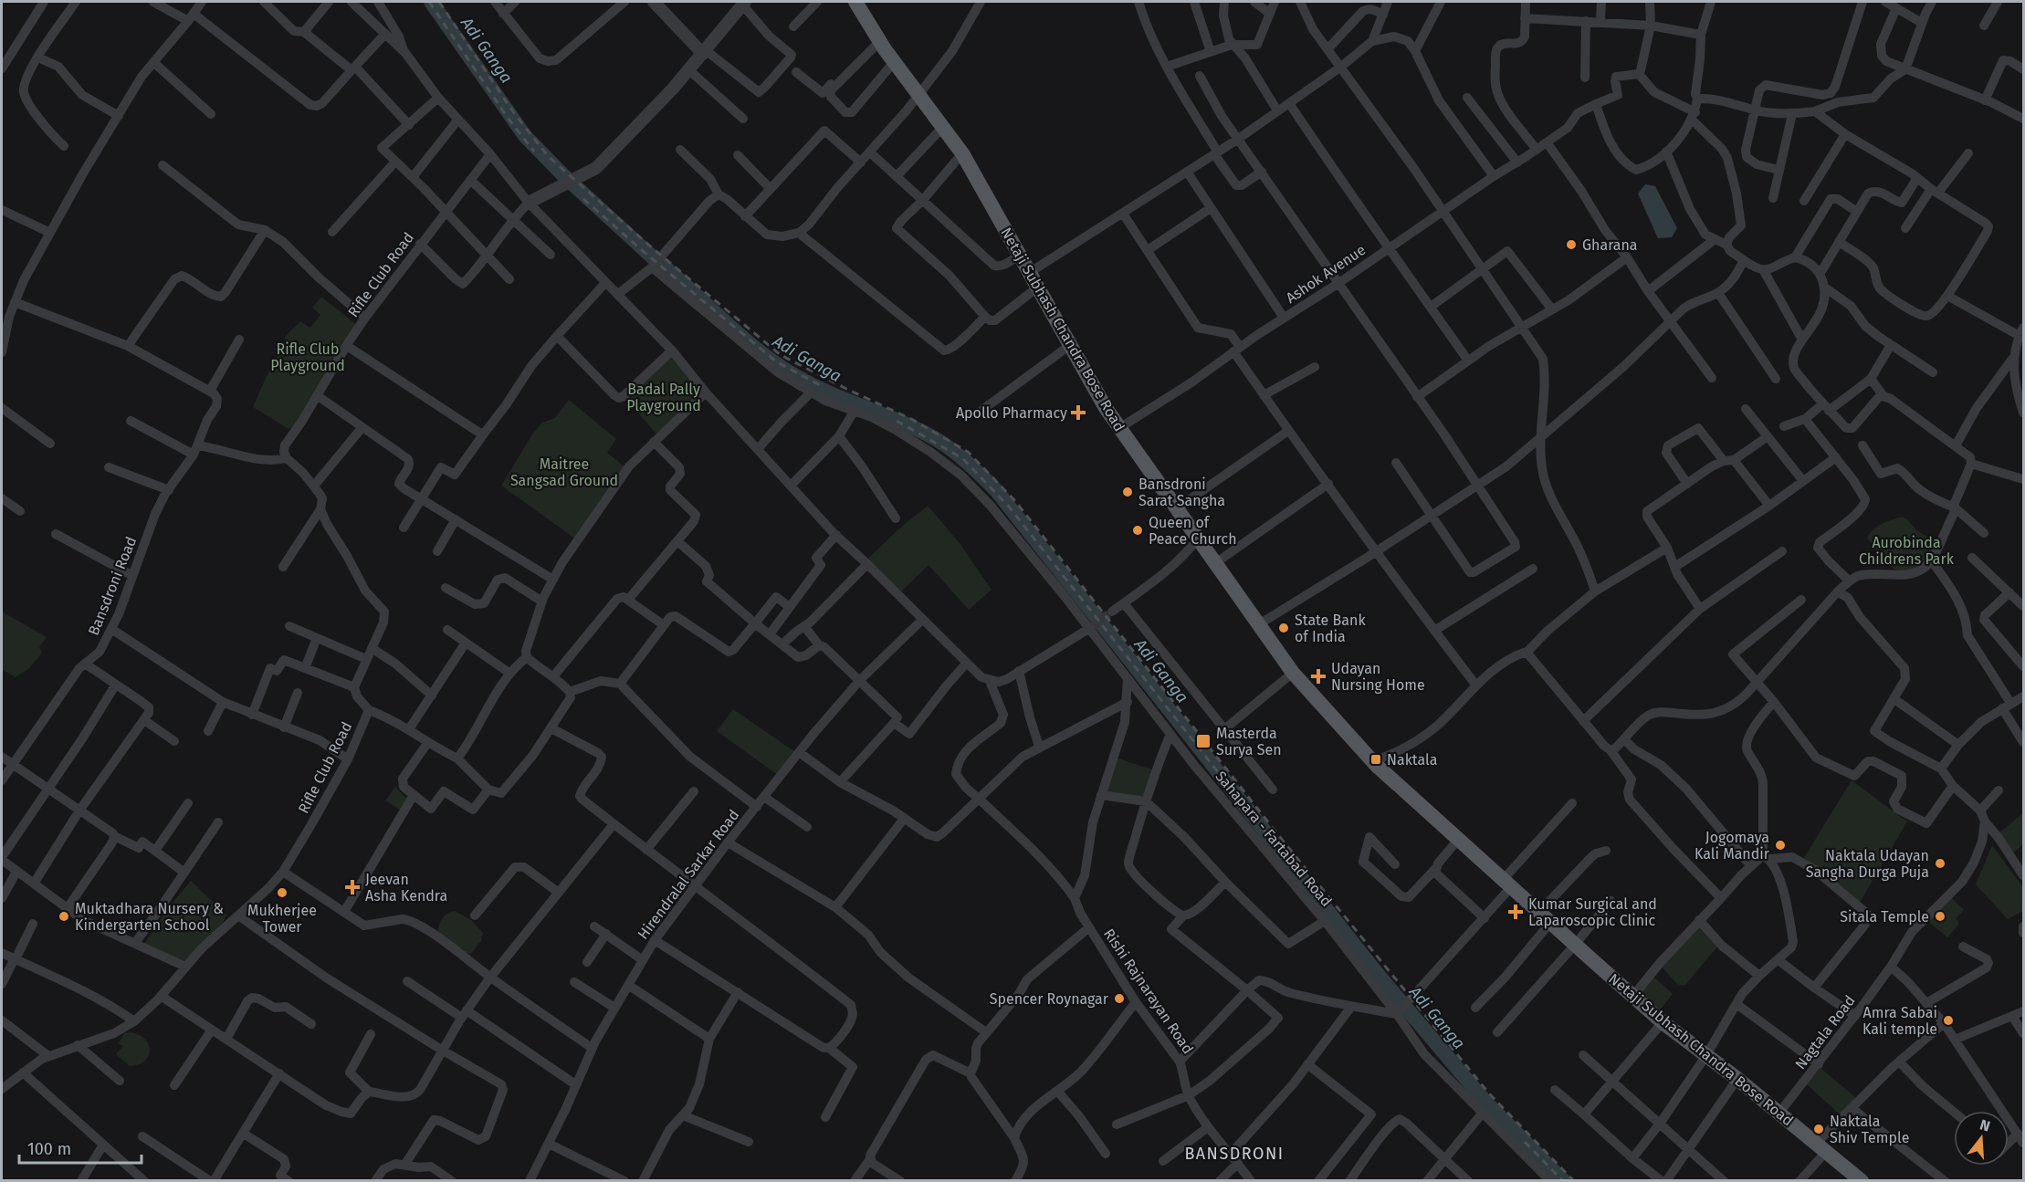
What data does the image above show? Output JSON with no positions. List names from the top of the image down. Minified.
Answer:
{"streets":{"main road":["Netaji Subhash Chandra Bose Road"],"street":["Ashok Avenue","Rifle Club Road","Bansdroni Road","Sahapara - Fartabad Road","Hirendralal Sarkar Road","Rishi Rajnarayan Road","Nagtala Road"]},"crossings":[["Ashok Avenue","Netaji Subhash Chandra Bose Road"],["Netaji Subhash Chandra Bose Road","Nagtala Road"]],"districts":["BANSDRONI"],"water":["Adi Ganga"],"parks":["Rifle Club Playground","Badal Pally Playground","Maitree Sangsad Ground","Aurobinda Childrens Park"],"places":{"other":["Gharana","Bansdroni Sarat Sangha","Queen of Peace Church","State Bank of India","Jogomaya Kali Mandir","Naktala Udayan Sangha Durga Puja","Mukherjee Tower","Muktadhara Nursery & Kindergarten School","Sitala Temple","Spencer Roynagar","Amra Sabai Kali temple","Naktala Shiv Temple"],"health":["Apollo Pharmacy","Udayan Nursing Home","Jeevan Asha Kendra","Kumar Surgical and Laparoscopic Clinic"],"transit":["Masterda Surya Sen","Naktala"]},"scale_bar":"100 m","north":"top"}
